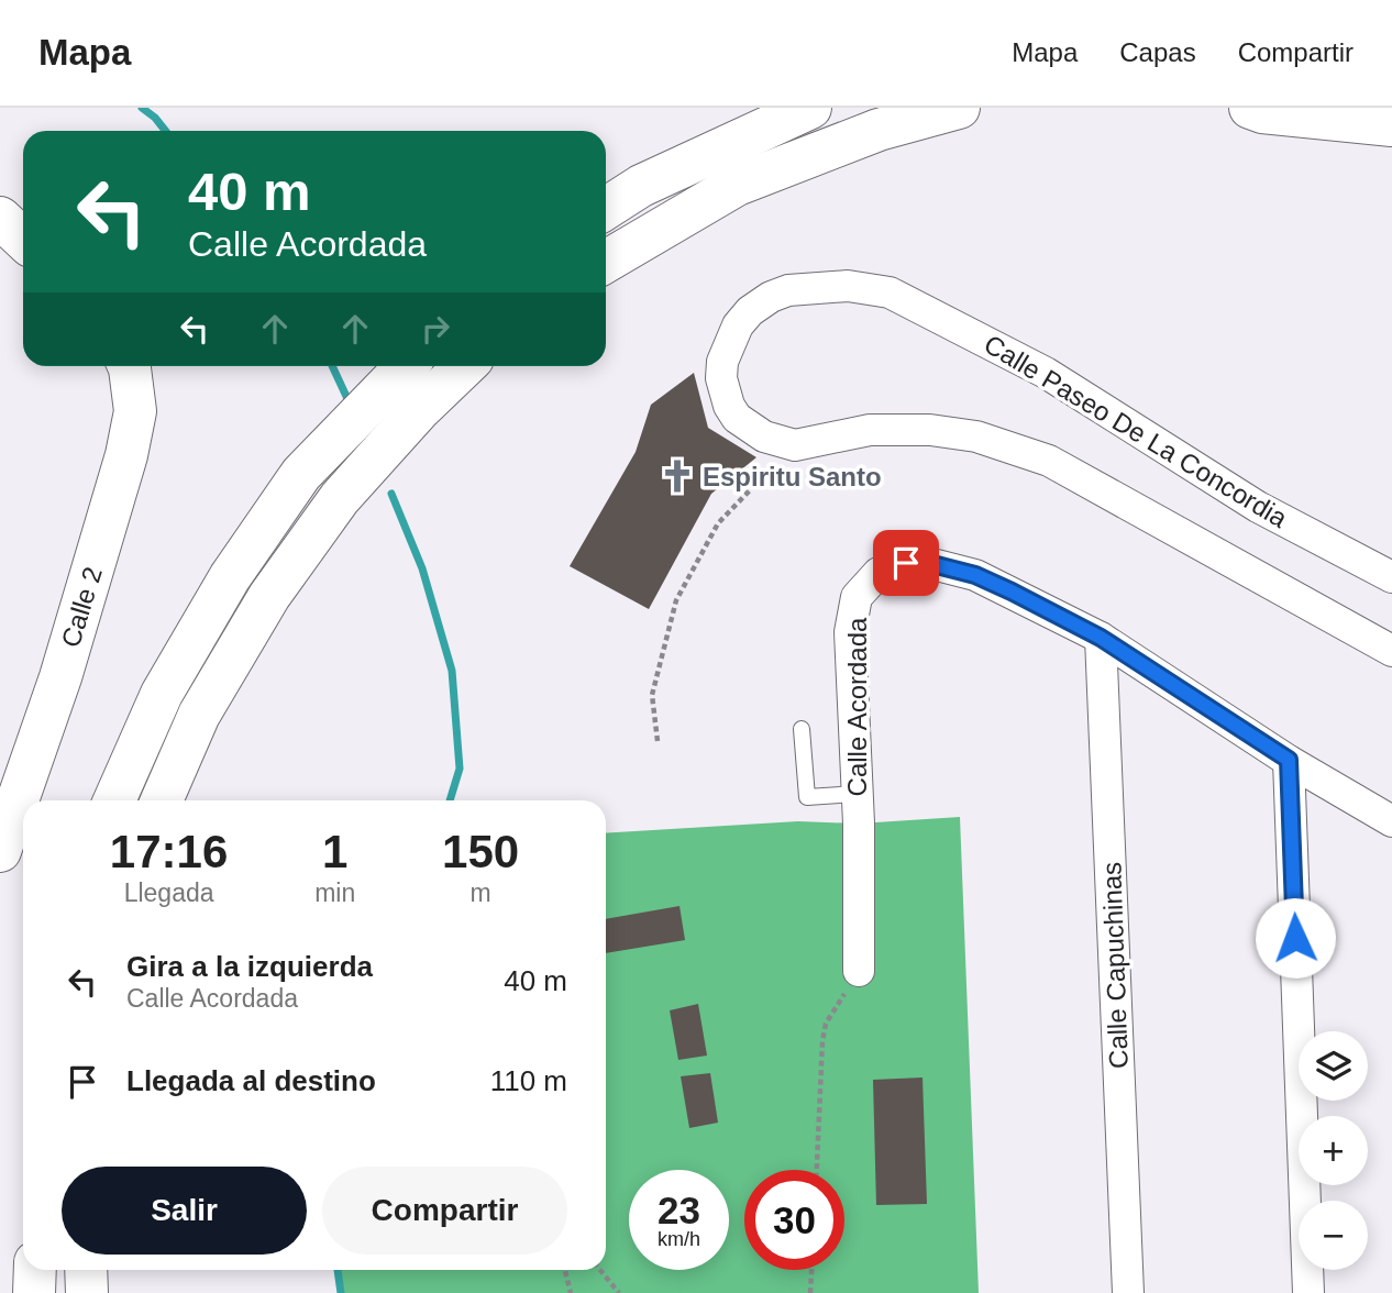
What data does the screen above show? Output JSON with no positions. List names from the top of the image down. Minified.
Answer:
{"streets":{"main road":["Calle 2"],"street":["Calle Paseo De La Concordia","Calle Acordada","Calle Capuchinas"]},"crossings":[["Calle Acordada","Calle Capuchinas"]],"places":{"church":["Espiritu Santo"]},"page":{"header":"Mapa","nav":["Mapa","Capas","Compartir"],"turn":["40 m","Calle Acordada"],"eta":["17:16","Llegada","1","min","150","m"],"list":[{"name":"Gira a la izquierda","note":"Calle Acordada","value":"40 m"},{"name":"Llegada al destino","value":"110 m"}],"map_buttons":["+","−"],"buttons":["Salir","Compartir"],"speed":"23 km/h","limit":"30"}}
